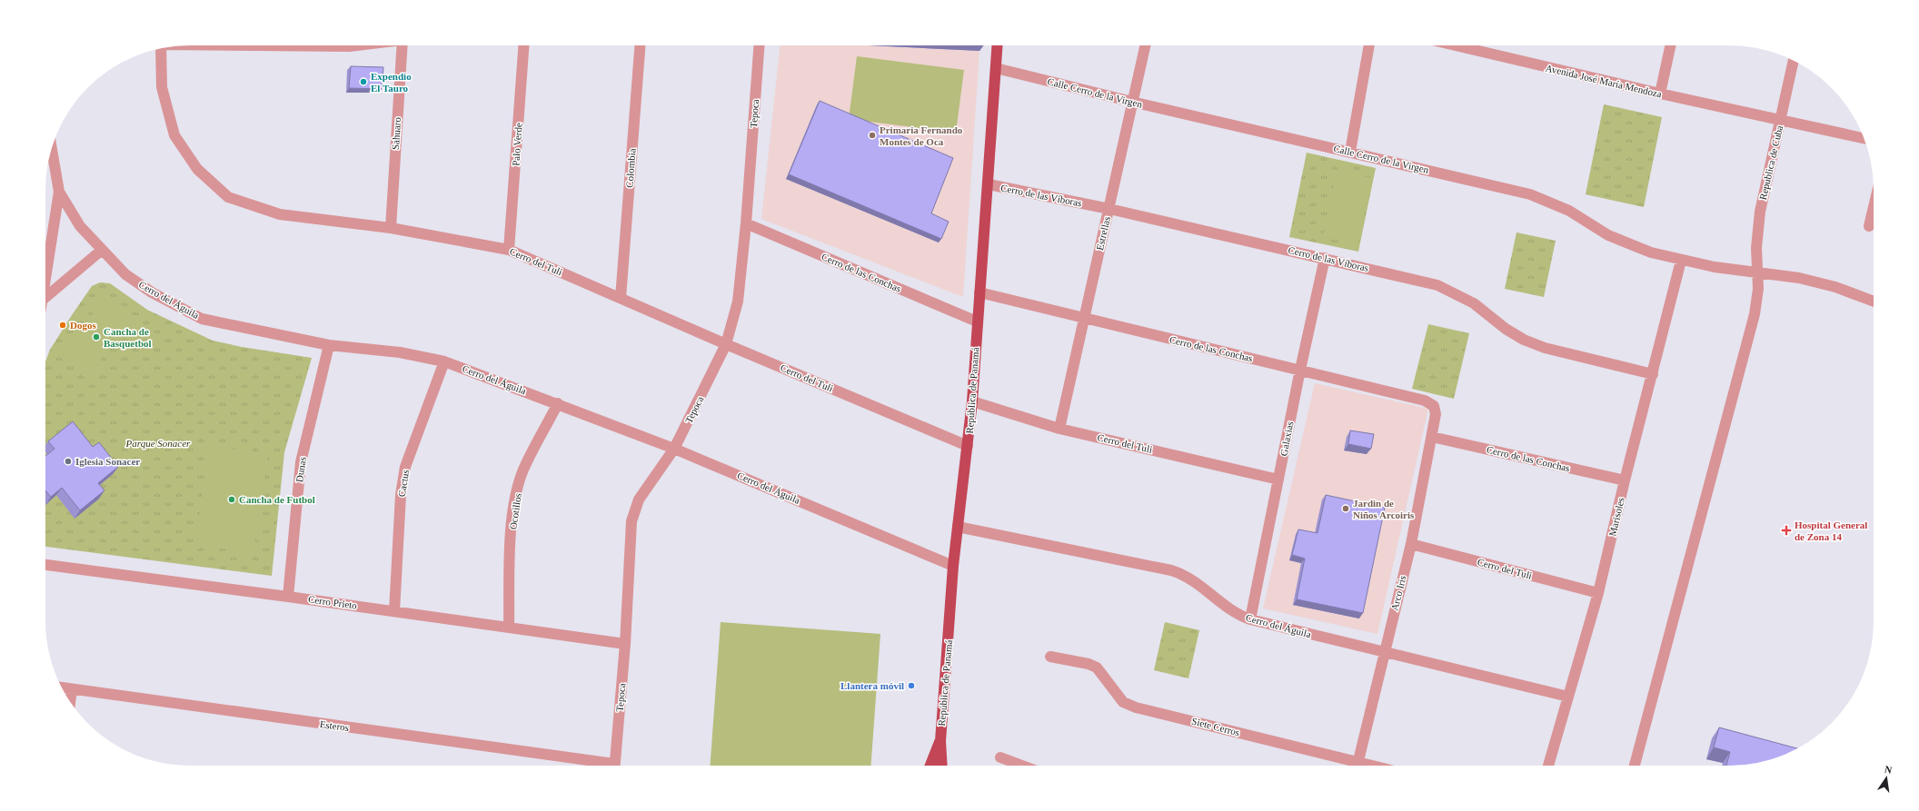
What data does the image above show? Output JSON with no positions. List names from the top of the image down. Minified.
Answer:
{"streets":{"main road":["República de Panamá"],"street":["Avenida José María Mendoza","Calle Cerro de la Virgen","Tepoca","Sahuaro","Palo Verde","Republica de Cuba","Colombia","Cerro de las Víboras","Estrellas","Cerro del Tuli","Cerro de las Conchas","Cerro del Águila","Galaxias","Dunas","Cactus","Ocotillos","Marisoles","Arco Iris","Cerro Prieto","Esteros","Siete Cerros"]},"crossings":[["Avenida José María Mendoza","Republica de Cuba"],["Calle Cerro de la Virgen","Republica de Cuba"],["Calle Cerro de la Virgen","Estrellas"],["Calle Cerro de la Virgen","República de Panamá"],["Calle Cerro de la Virgen","Marisoles"],["Tepoca","Cerro del Tuli"],["Tepoca","Cerro de las Conchas"],["Tepoca","Cerro del Águila"],["Tepoca","Cerro Prieto"],["Sahuaro","Cerro del Tuli"],["Palo Verde","Cerro del Tuli"],["Colombia","Cerro del Tuli"],["Cerro de las Víboras","Estrellas"],["Cerro de las Víboras","República de Panamá"],["Cerro de las Víboras","Galaxias"],["Cerro de las Víboras","Marisoles"],["Estrellas","Cerro del Tuli"],["Estrellas","Cerro de las Conchas"],["Cerro del Tuli","República de Panamá"],["Cerro del Tuli","Galaxias"],["Cerro del Tuli","Marisoles"],["Cerro del Tuli","Arco Iris"],["Cerro de las Conchas","República de Panamá"],["Cerro de las Conchas","Galaxias"],["Cerro de las Conchas","Marisoles"],["Cerro de las Conchas","Arco Iris"],["Cerro del Águila","República de Panamá"],["Cerro del Águila","Galaxias"],["Cerro del Águila","Dunas"],["Cerro del Águila","Cactus"],["Cerro del Águila","Ocotillos"],["Cerro del Águila","Marisoles"],["Cerro del Águila","Arco Iris"],["Dunas","Cerro Prieto"],["Cactus","Cerro Prieto"],["Ocotillos","Cerro Prieto"]],"parks":["Parque Sonacer"],"places":{"other":["Expendio El Tauro","Primaria Fernando Montes de Oca","Dogos","Cancha de Basquetbol","Iglesia Sonacer","Cancha de Futbol","Jardin de Niños Arcoiris","Llantera móvil"],"health":["Hospital General de Zona 14"]},"north":"top"}
